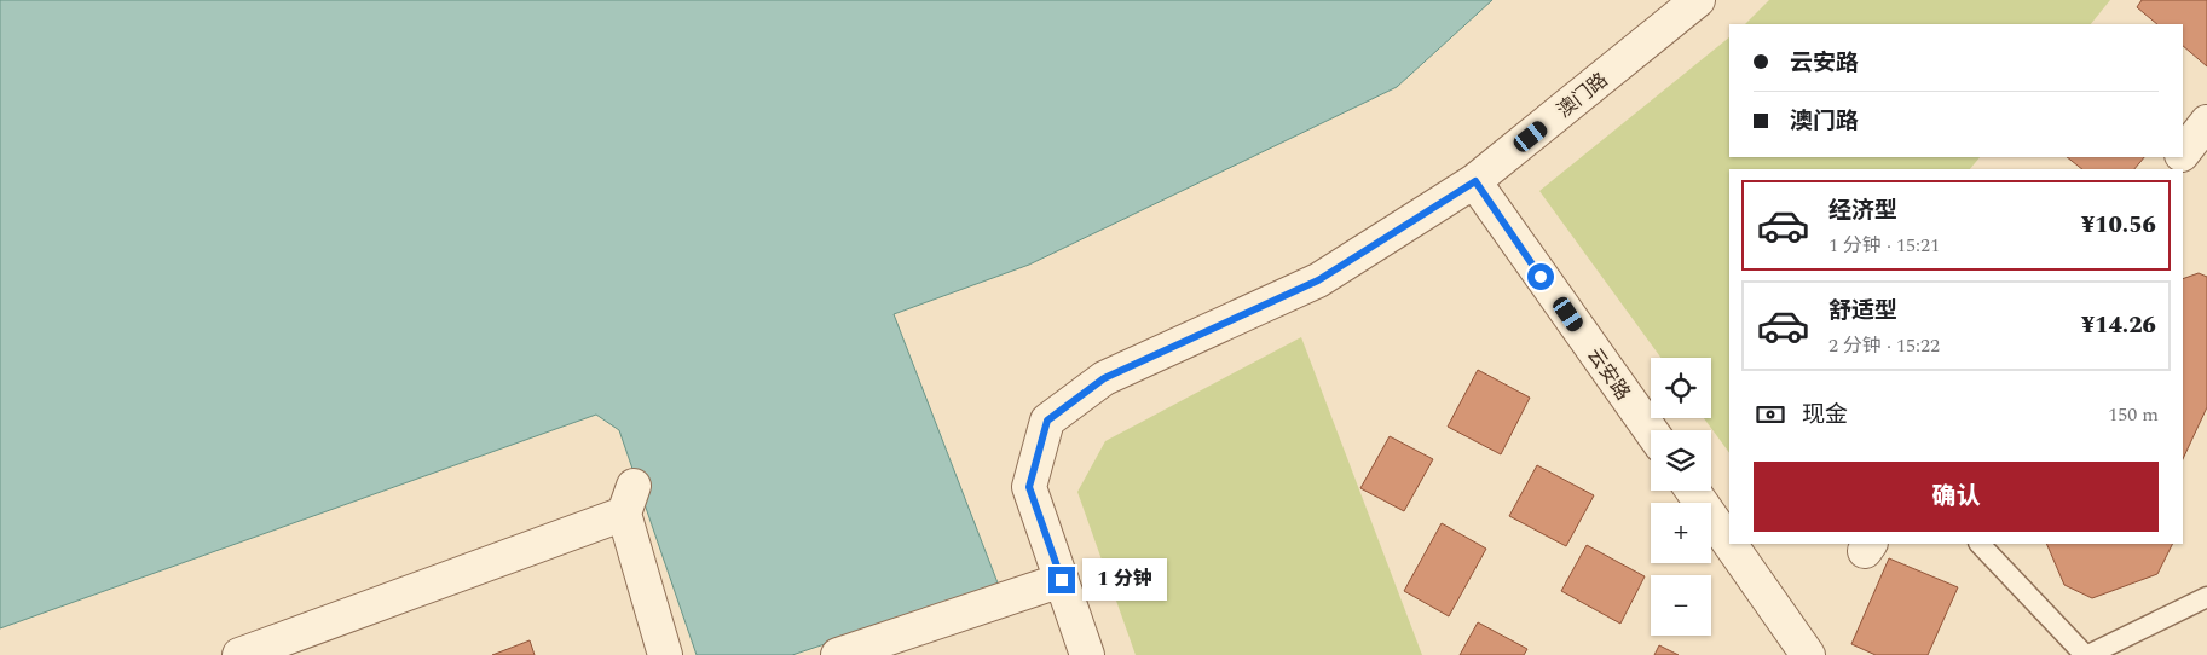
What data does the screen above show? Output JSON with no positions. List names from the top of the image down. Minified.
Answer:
{"streets":{"street":["澳门路","云安路"]},"crossings":[["澳门路","云安路"]],"page":{"banner":["云安路","澳门路"],"list":[{"name":"经济型","note":"1 分钟 · 15:21","value":"¥10.56"},{"name":"舒适型","note":"2 分钟 · 15:22","value":"¥14.26"}],"map_buttons":["+","−"],"pay":["现金","150 m"],"buttons":"确认","bubble":"1 分钟"}}
